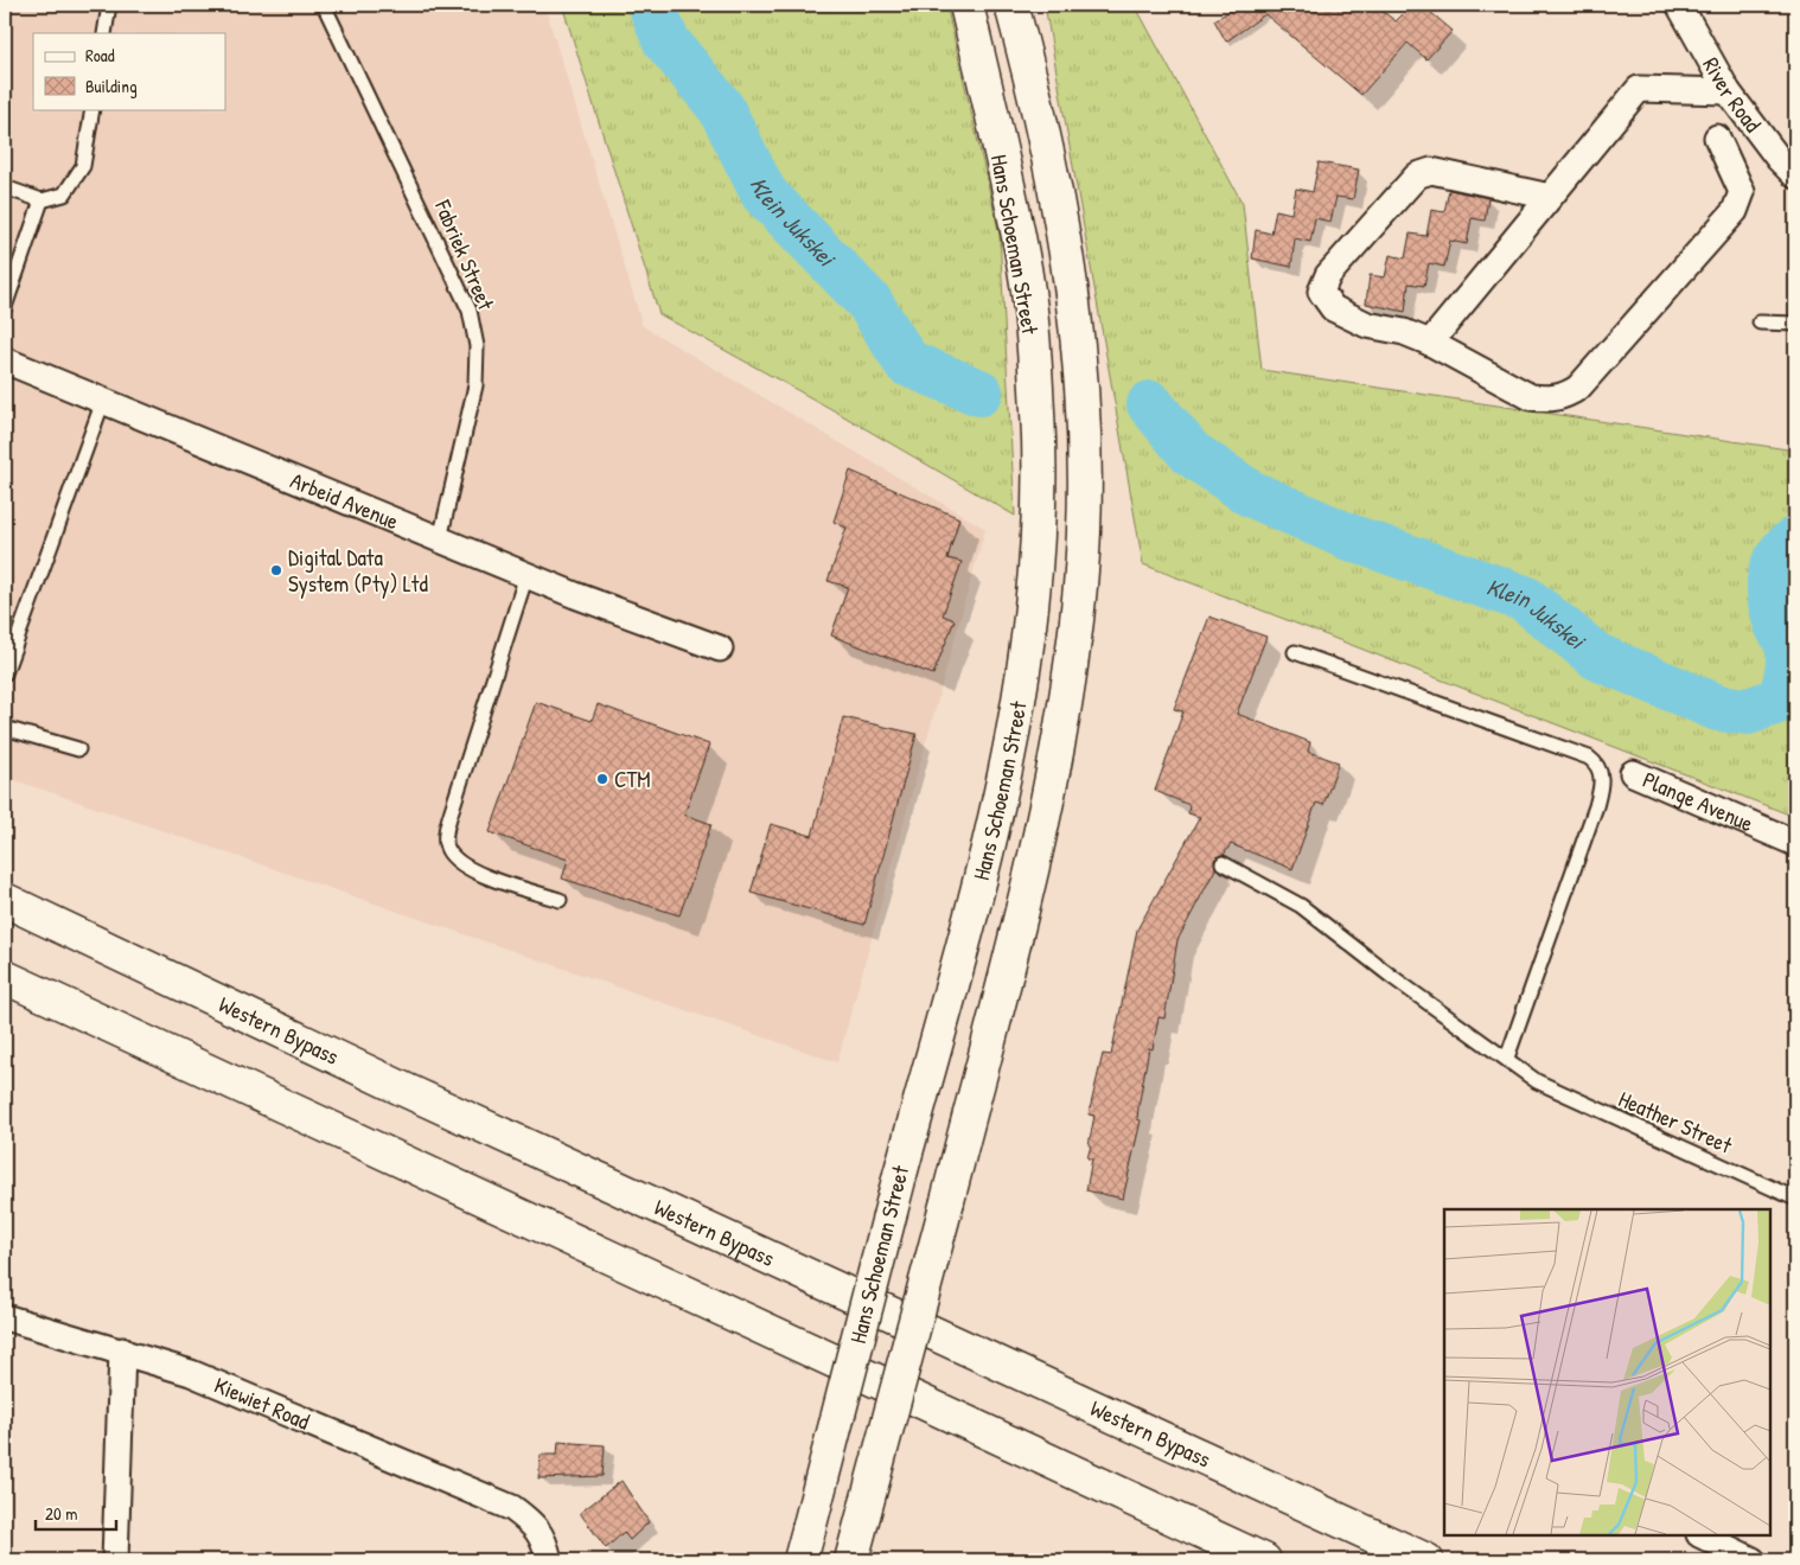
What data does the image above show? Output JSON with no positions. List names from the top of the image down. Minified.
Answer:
{"streets":{"main road":["Hans Schoeman Street","Western Bypass"],"street":["River Road","Arbeid Avenue","Plange Avenue","Kiewiet Road"],"lane":["Fabriek Street","Heather Street"]},"crossings":[["Fabriek Street","Arbeid Avenue"]],"water":["Klein Jukskei"],"places":["Digital Data System (Pty) Ltd","CTM"],"legend":["Road","Building"],"scale_bar":"20 m"}
